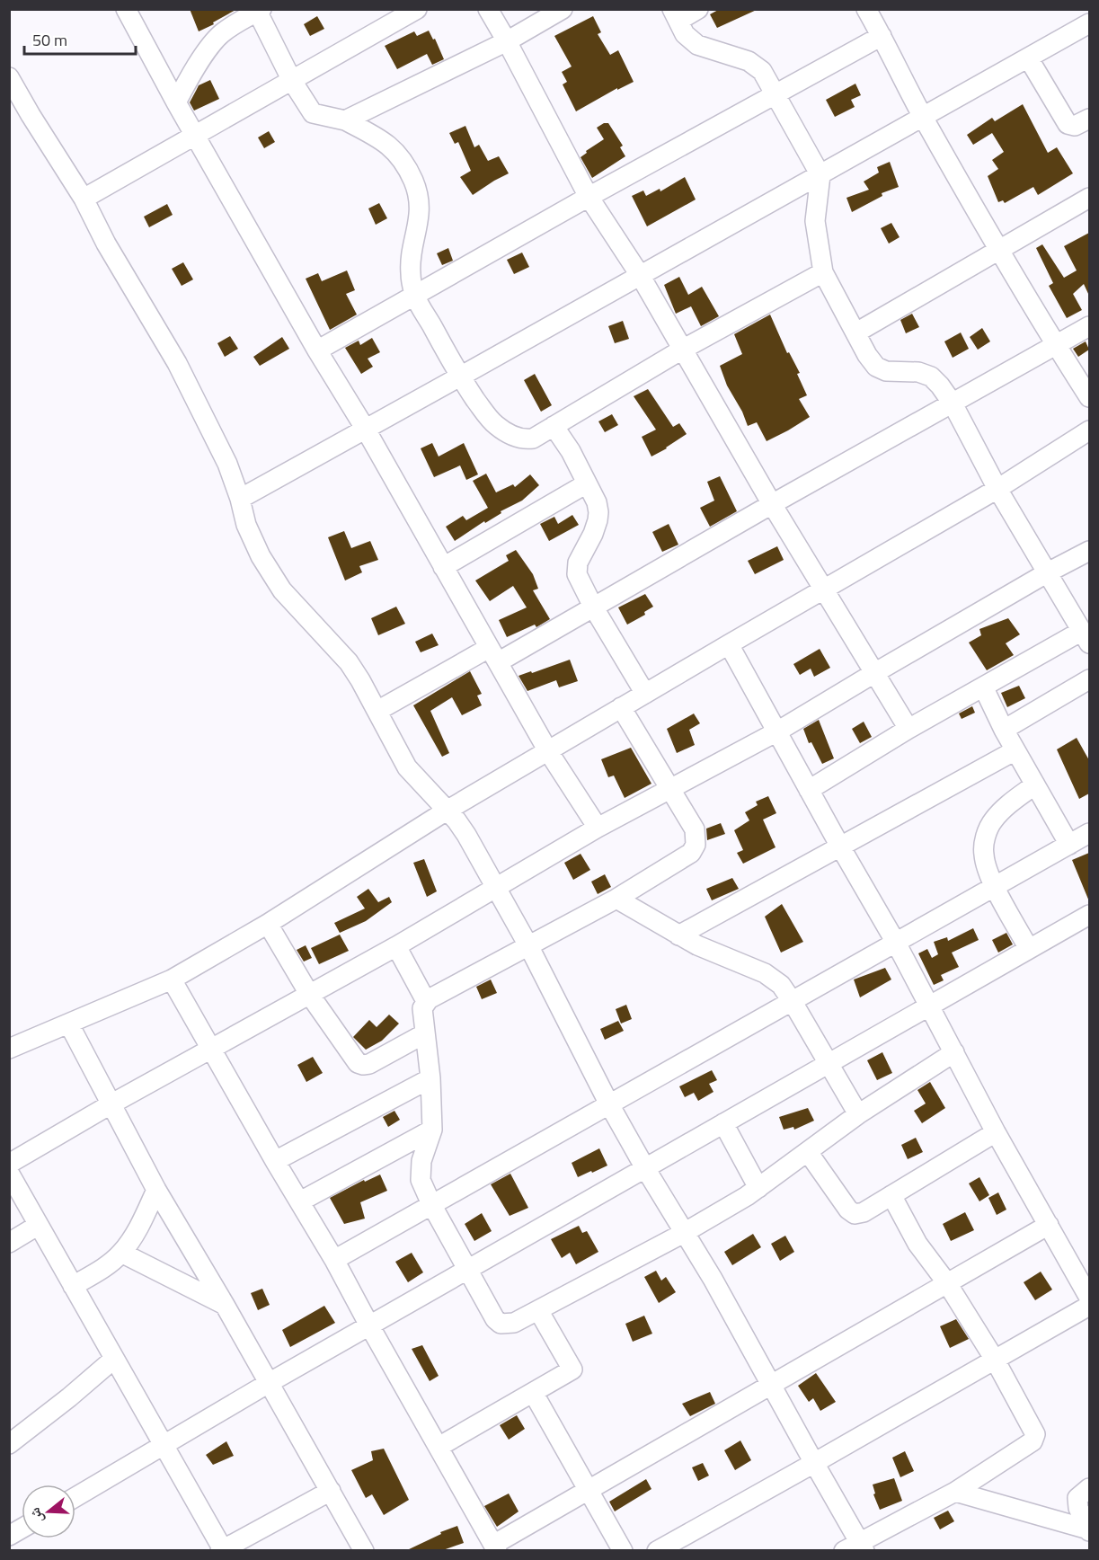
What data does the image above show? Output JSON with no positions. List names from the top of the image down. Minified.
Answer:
{"scale_bar":"50 m","north":"left"}
